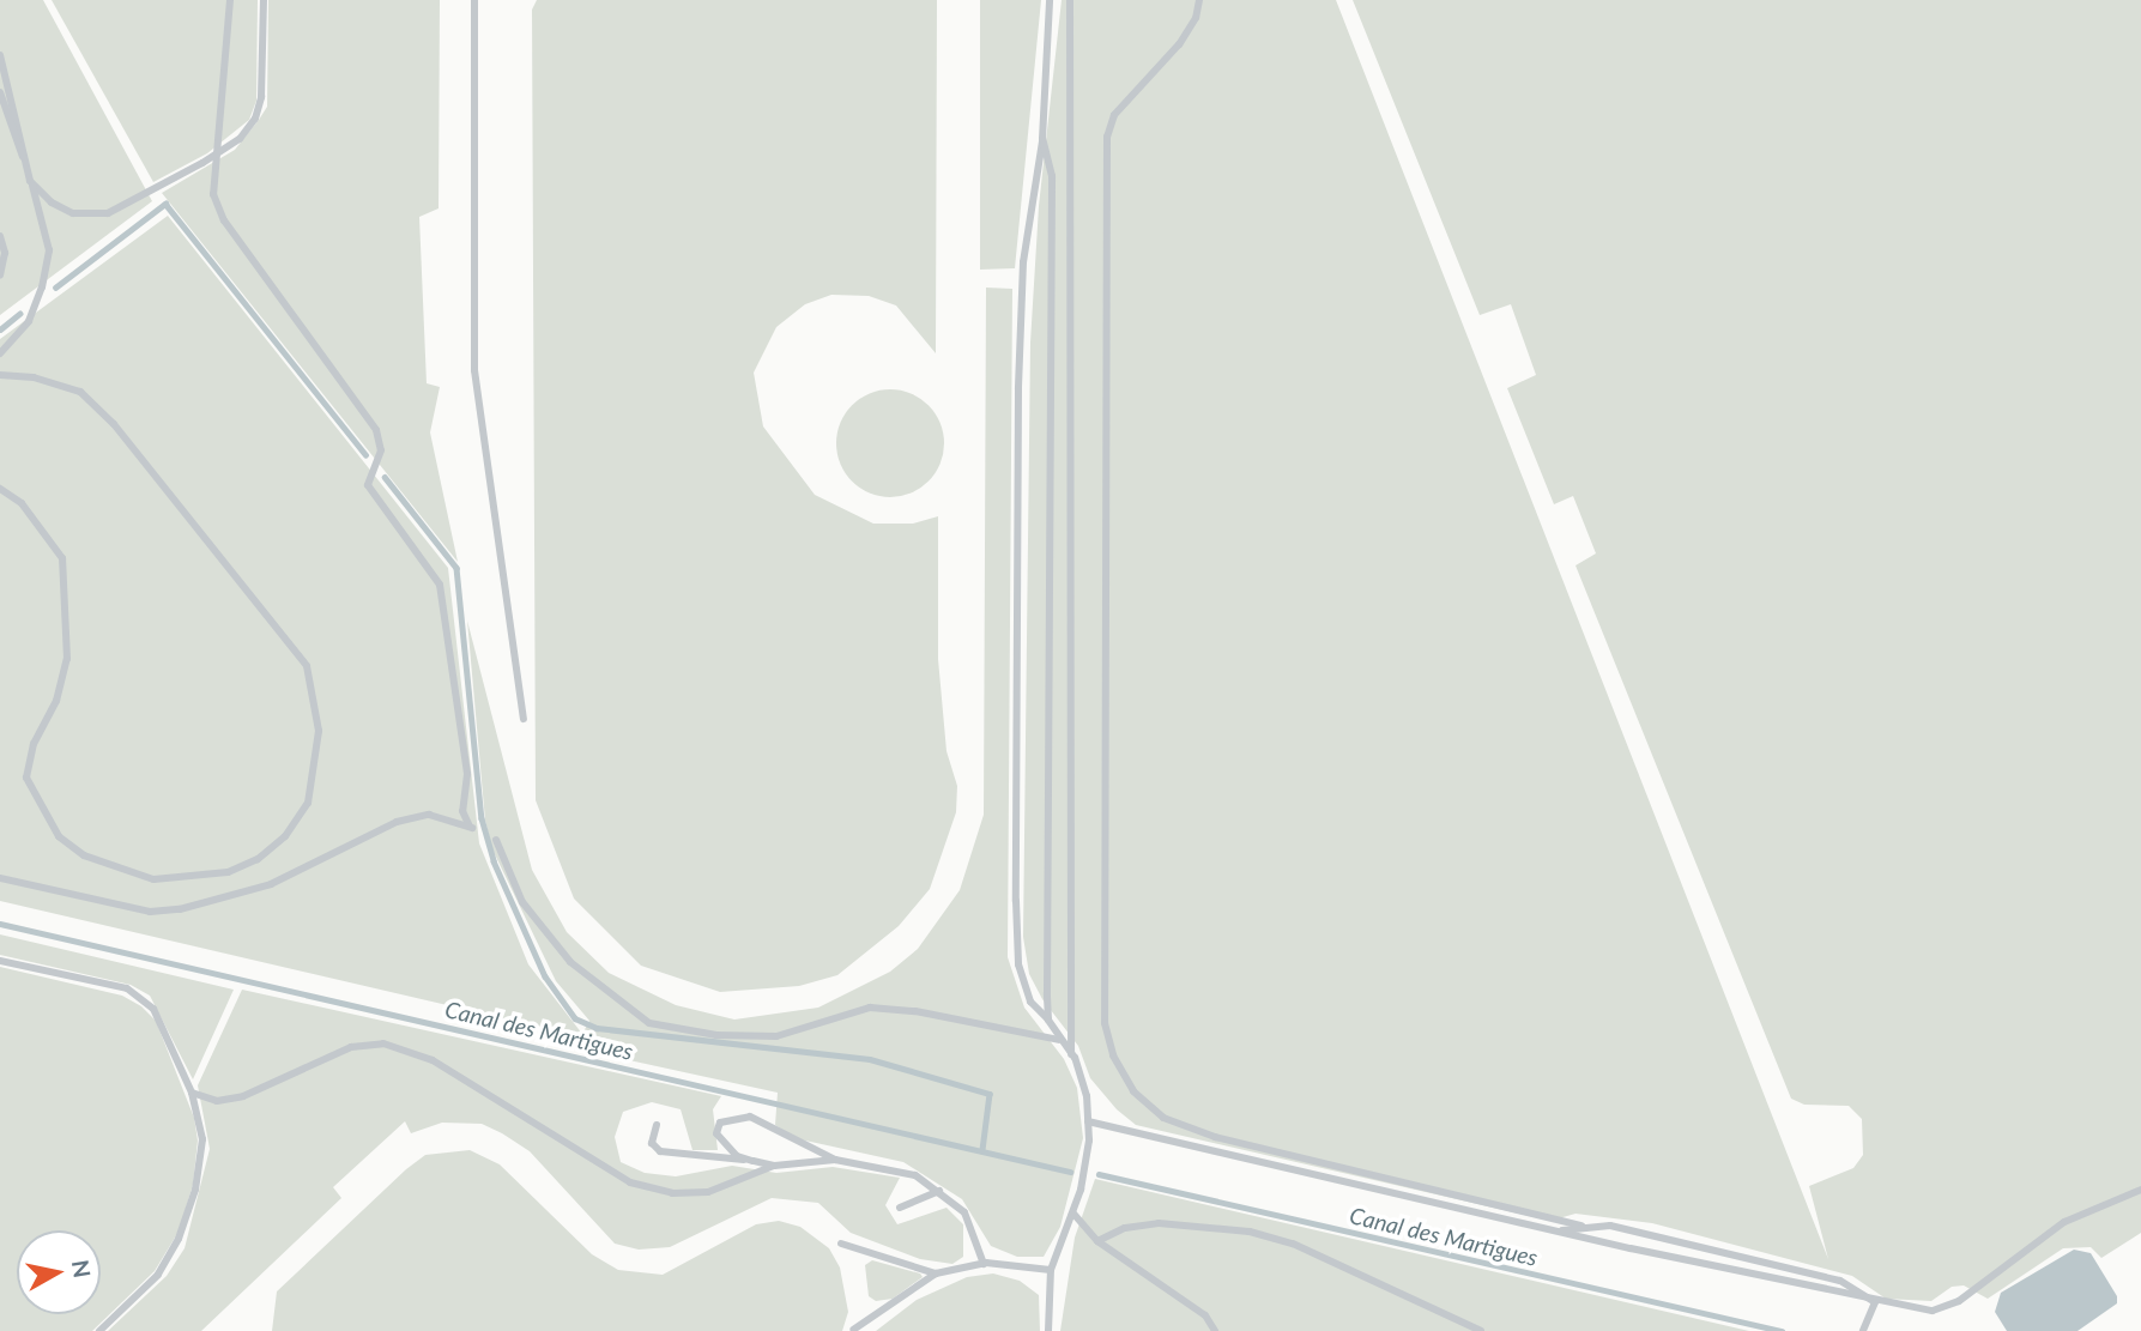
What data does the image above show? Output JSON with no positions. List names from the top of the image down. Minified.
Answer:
{"water":["Canal des Martigues"],"north":"right"}
